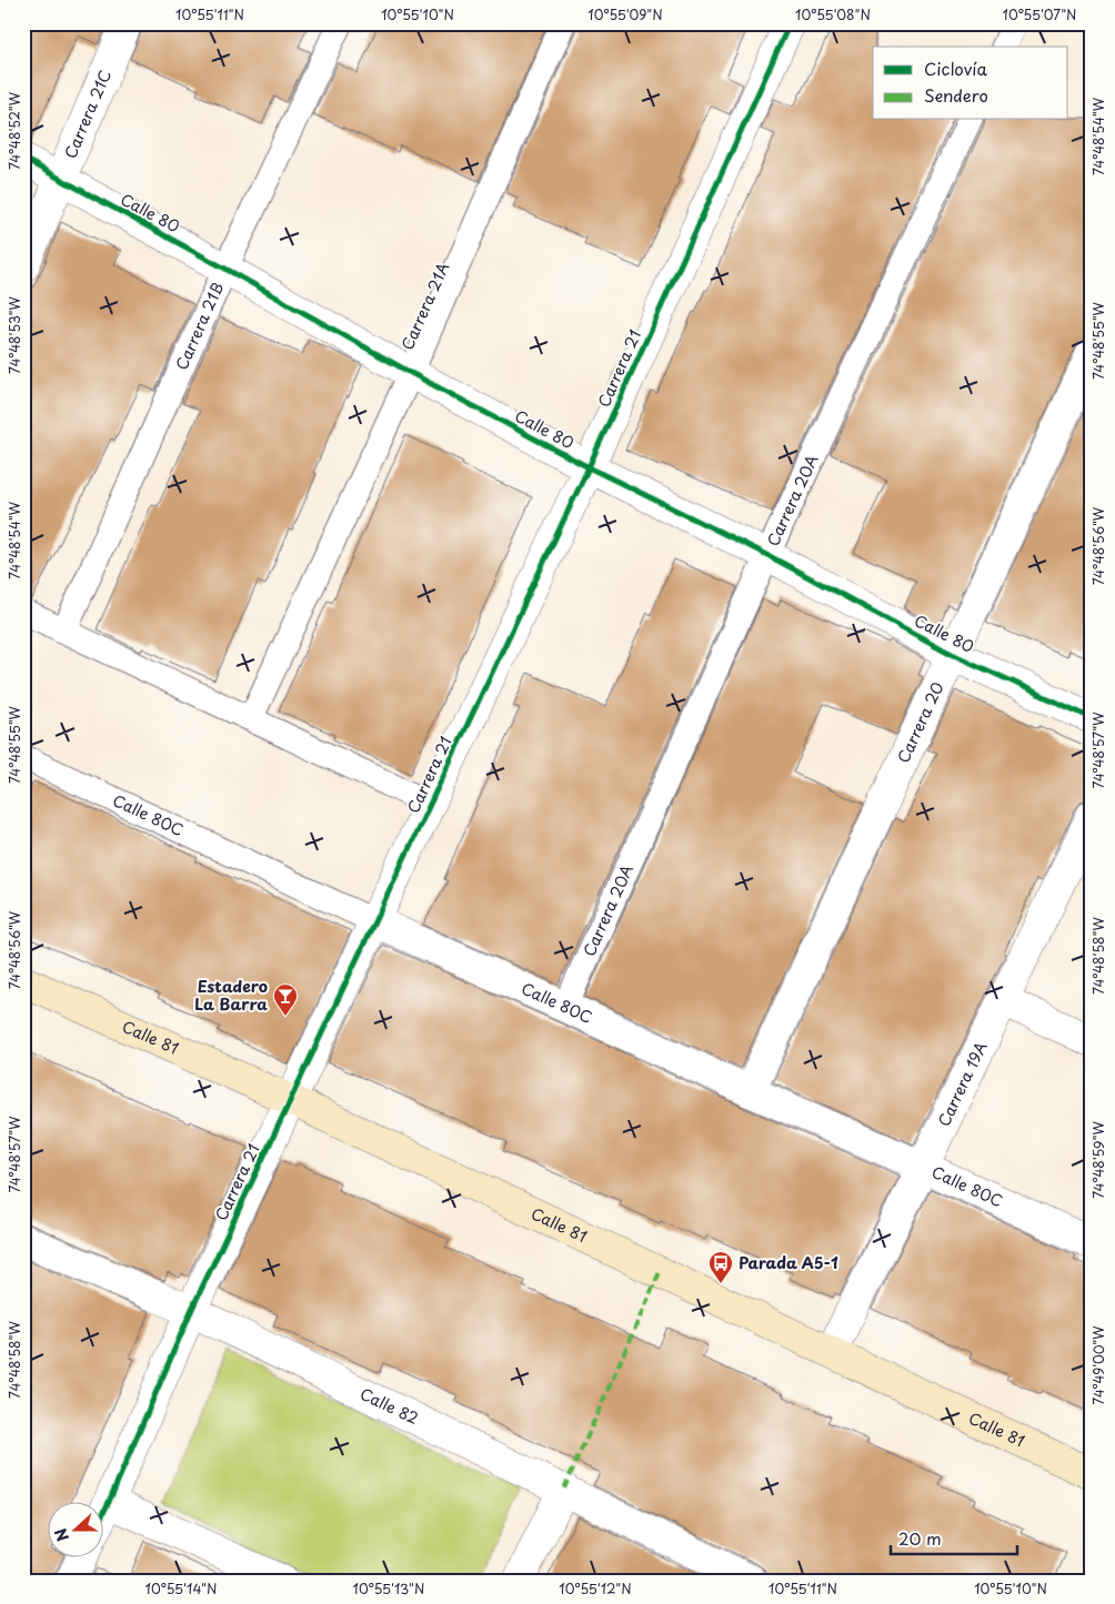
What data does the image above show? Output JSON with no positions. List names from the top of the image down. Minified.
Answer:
{"streets":{"street":["Carrera 21C","Calle 80","Carrera 21","Carrera 20","Calle 80C","Calle 81","Carrera 19A","Calle 82"],"lane":["Carrera 21A","Carrera 21B","Carrera 20A"]},"crossings":[["Carrera 21C","Calle 80"],["Calle 80","Carrera 21A"],["Calle 80","Carrera 21B"],["Calle 80","Carrera 21"],["Calle 80","Carrera 20A"],["Calle 80","Carrera 20"],["Carrera 21","Calle 80C"],["Carrera 21","Calle 81"],["Carrera 21","Calle 82"],["Carrera 20A","Calle 80C"],["Carrera 20","Calle 80C"],["Calle 80C","Carrera 19A"],["Calle 81","Carrera 19A"]],"places":{"bar":["Estadero La Barra"],"bus stop":["Parada A5-1"]},"legend":["Ciclovía","Sendero"],"scale_bar":"20 m","north":"left","coordinates":["10°55'11\"N","10°55'10\"N","10°55'09\"N","10°55'08\"N","10°55'07\"N","74°48'52\"W","74°48'54\"W","74°48'53\"W","74°48'55\"W","74°48'56\"W","74°48'57\"W","74°48'58\"W","74°48'59\"W","74°49'00\"W","10°55'14\"N","10°55'13\"N","10°55'12\"N"]}
